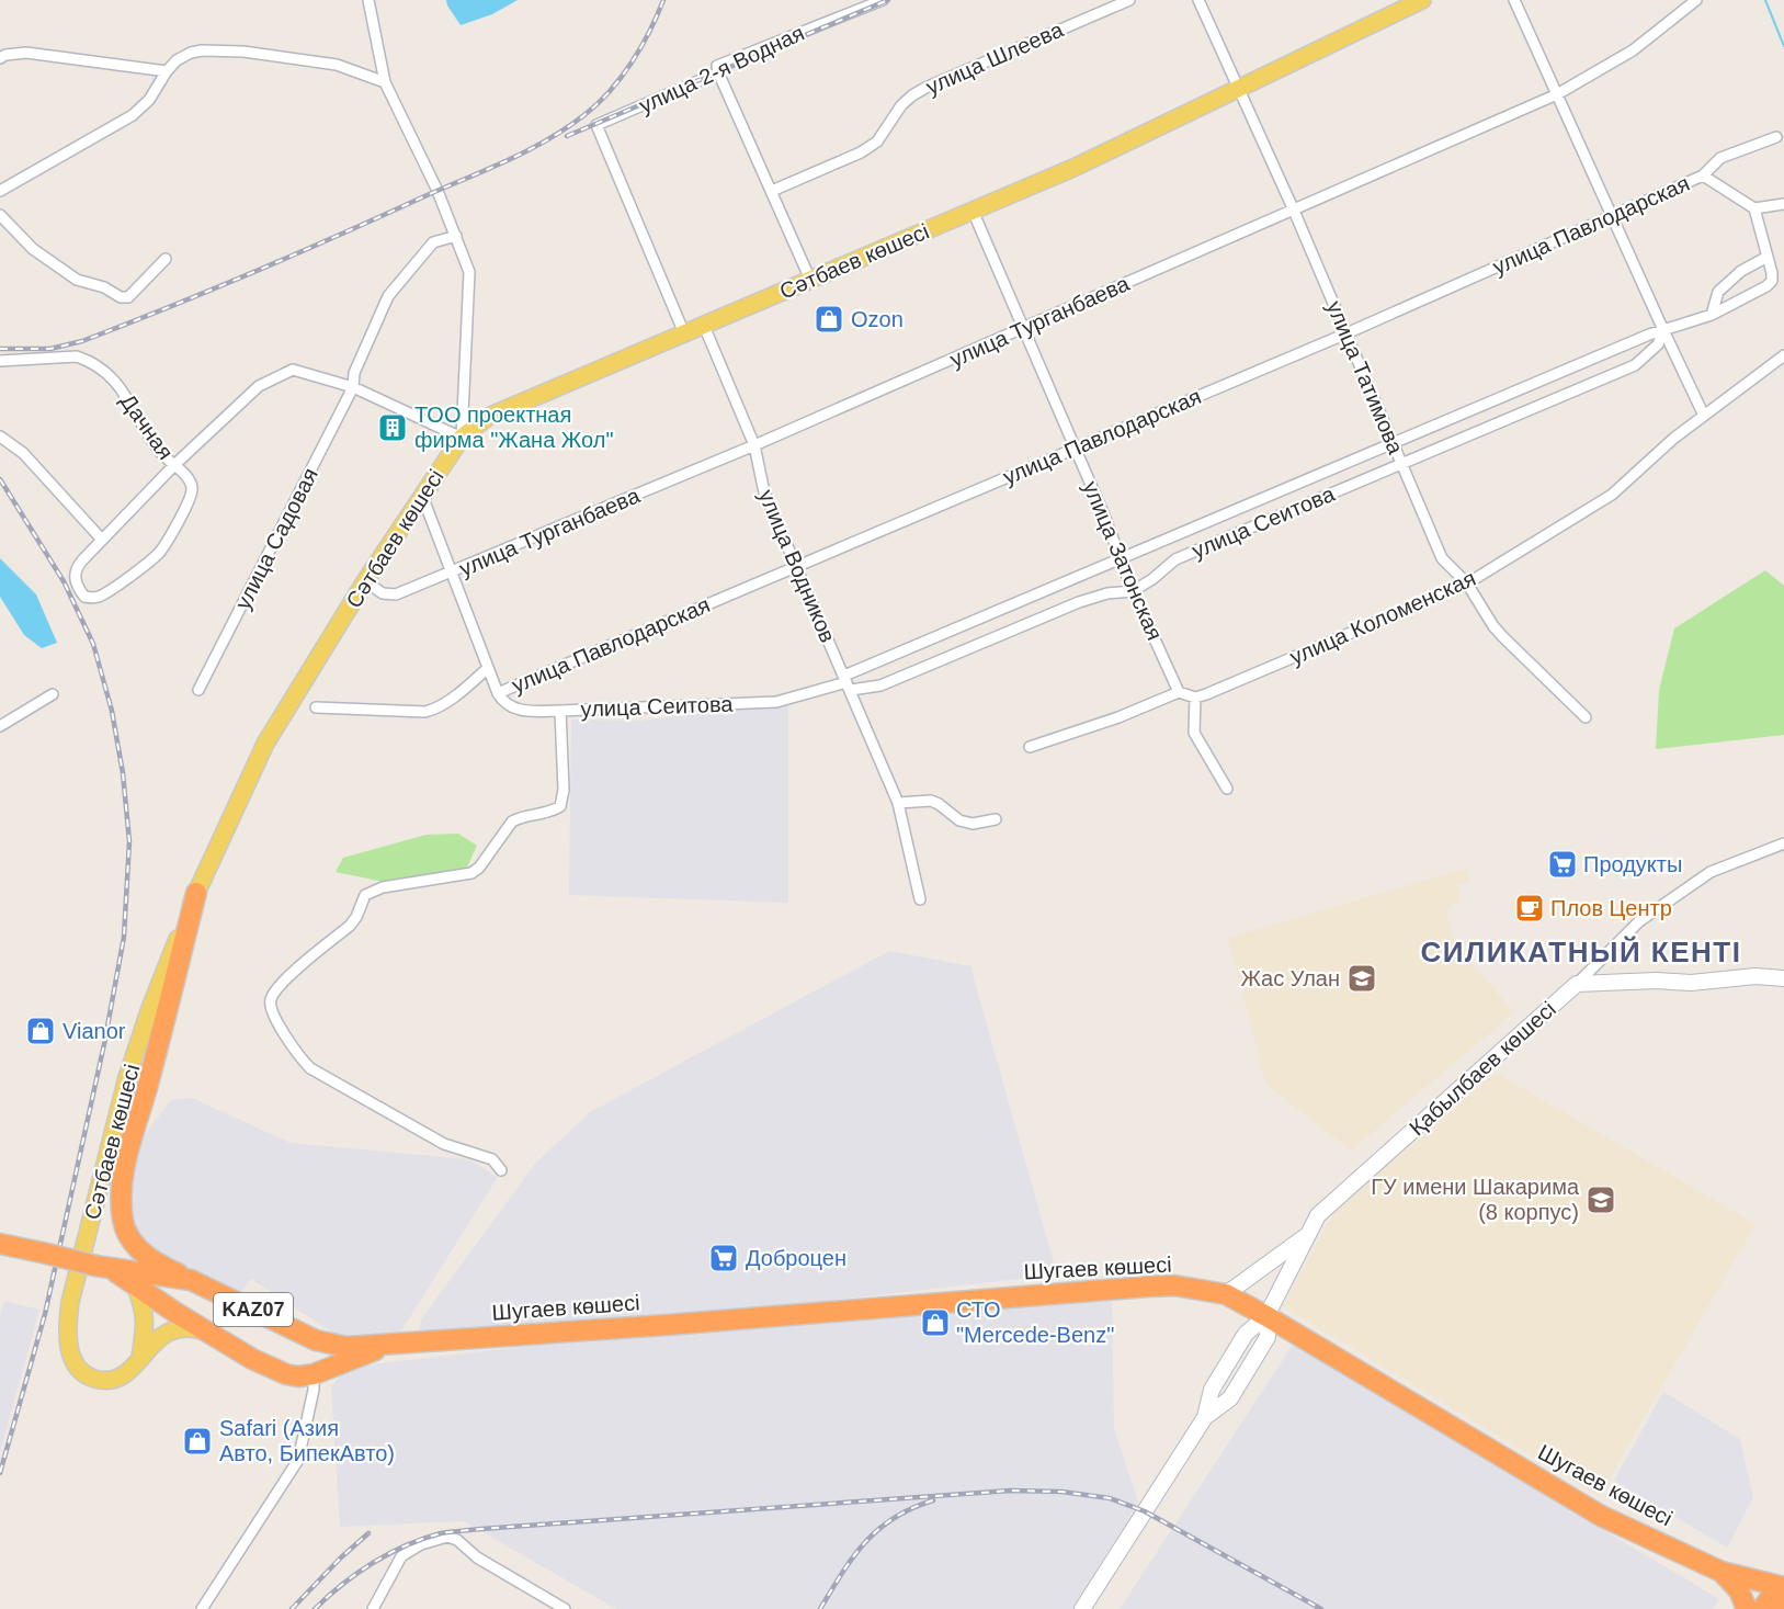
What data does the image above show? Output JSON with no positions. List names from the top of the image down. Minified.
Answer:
{"streets":{"highway":["Шугаев көшесі","KAZ07"],"main road":["Сәтбаев көшесі","Қабылбаев көшесі"],"street":["улица Шлеева","улица 2-я Водная","улица Павлодарская","улица Турганбаева","улица Татимова","Дачная","улица Сеитова","улица Садовая","улица Затонская","улица Водников","улица Коломенская"]},"crossings":[["улица 2-я Водная","Сәтбаев көшесі"],["улица Павлодарская","улица Татимова"],["улица Павлодарская","улица Сеитова"],["улица Павлодарская","улица Затонская"],["улица Павлодарская","улица Водников"],["Сәтбаев көшесі","улица Турганбаева"],["Сәтбаев көшесі","улица Татимова"],["Сәтбаев көшесі","улица Затонская"],["Сәтбаев көшесі","улица Водников"],["Сәтбаев көшесі","Шугаев көшесі"],["улица Турганбаева","улица Татимова"],["улица Турганбаева","улица Затонская"],["улица Турганбаева","улица Водников"],["улица Татимова","улица Сеитова"],["улица Татимова","улица Коломенская"],["улица Сеитова","улица Затонская"],["улица Сеитова","улица Водников"],["Қабылбаев көшесі","Шугаев көшесі"],["Шугаев көшесі","KAZ07"]],"districts":["СИЛИКАТНЫЙ КЕНТІ"],"places":{"shop":["Ozon","Vianor","СТО \"Mercede-Benz\"","Safari (Азия Авто, БипекАвто)"],"building":["ТОО проектная фирма \"Жана Жол\""],"supermarket":["Продукты","Доброцен"],"cafe":["Плов Центр"],"school or university":["Жас Улан","ГУ имени Шакарима (8 корпус)"]}}
